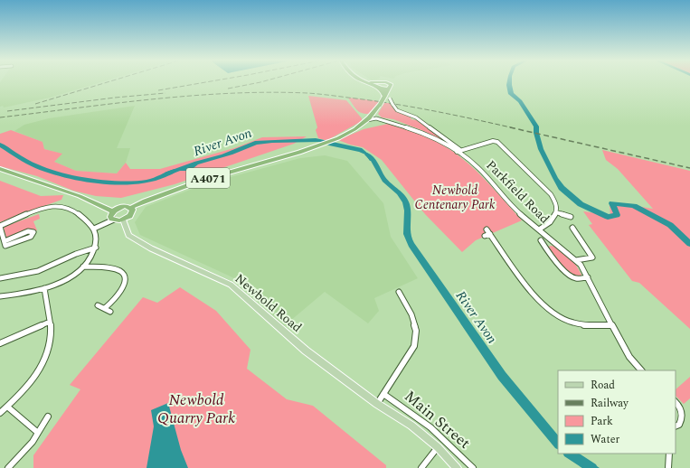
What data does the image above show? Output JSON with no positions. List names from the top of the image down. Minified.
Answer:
{"streets":{"highway":["A4071"],"main road":["Newbold Road","Main Street"],"street":["Parkfield Road"]},"crossings":[["A4071","Parkfield Road"],["Newbold Road","Main Street"]],"water":["River Avon"],"parks":["Newbold Centenary Park","Newbold Quarry Park"],"legend":["Road","Railway","Park","Water"]}
